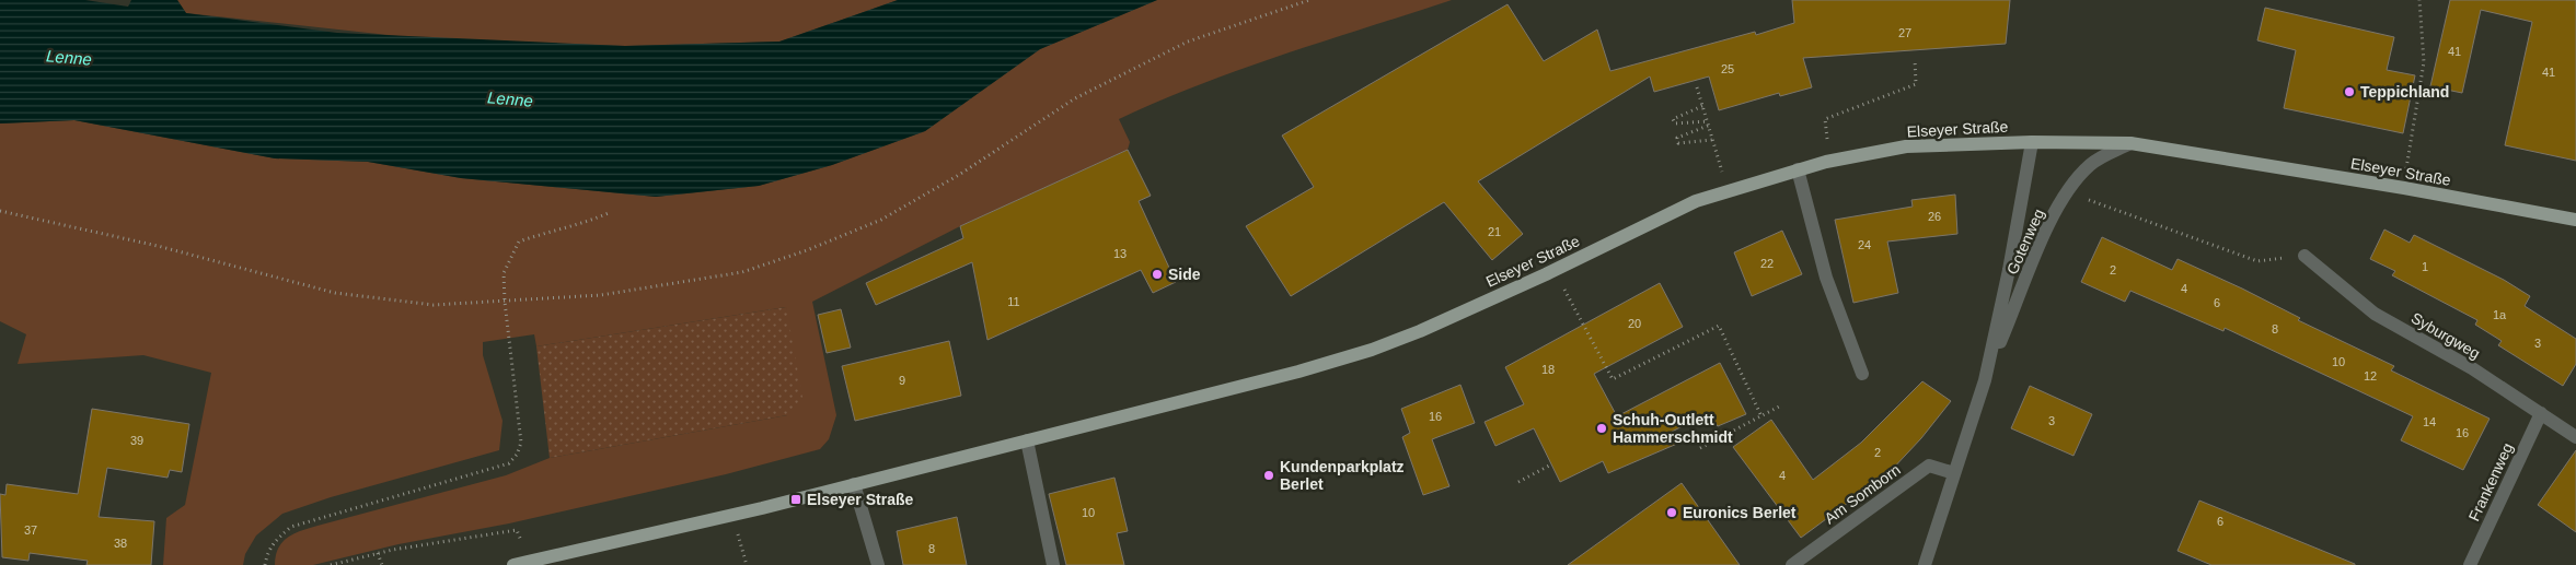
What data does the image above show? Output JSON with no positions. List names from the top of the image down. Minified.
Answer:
{"streets":{"main road":["Elseyer Straße"],"street":["Gotenweg","Syburgweg","Frankenweg","Am Somborn"]},"crossings":[["Elseyer Straße","Gotenweg"],["Gotenweg","Am Somborn"],["Syburgweg","Frankenweg"]],"water":["Lenne"],"places":{"other":["Teppichland","Side","Schuh-Outlett Hammerschmidt","Kundenparkplatz Berlet","Euronics Berlet"],"transit":["Elseyer Straße"]},"house_numbers":["27","41","25","41","26","21","24","13","22","1","2","4","11","6","1a","20","8","3","10","18","12","9","16","3","14","16","39","2","4","10","6","37","38","8"]}
